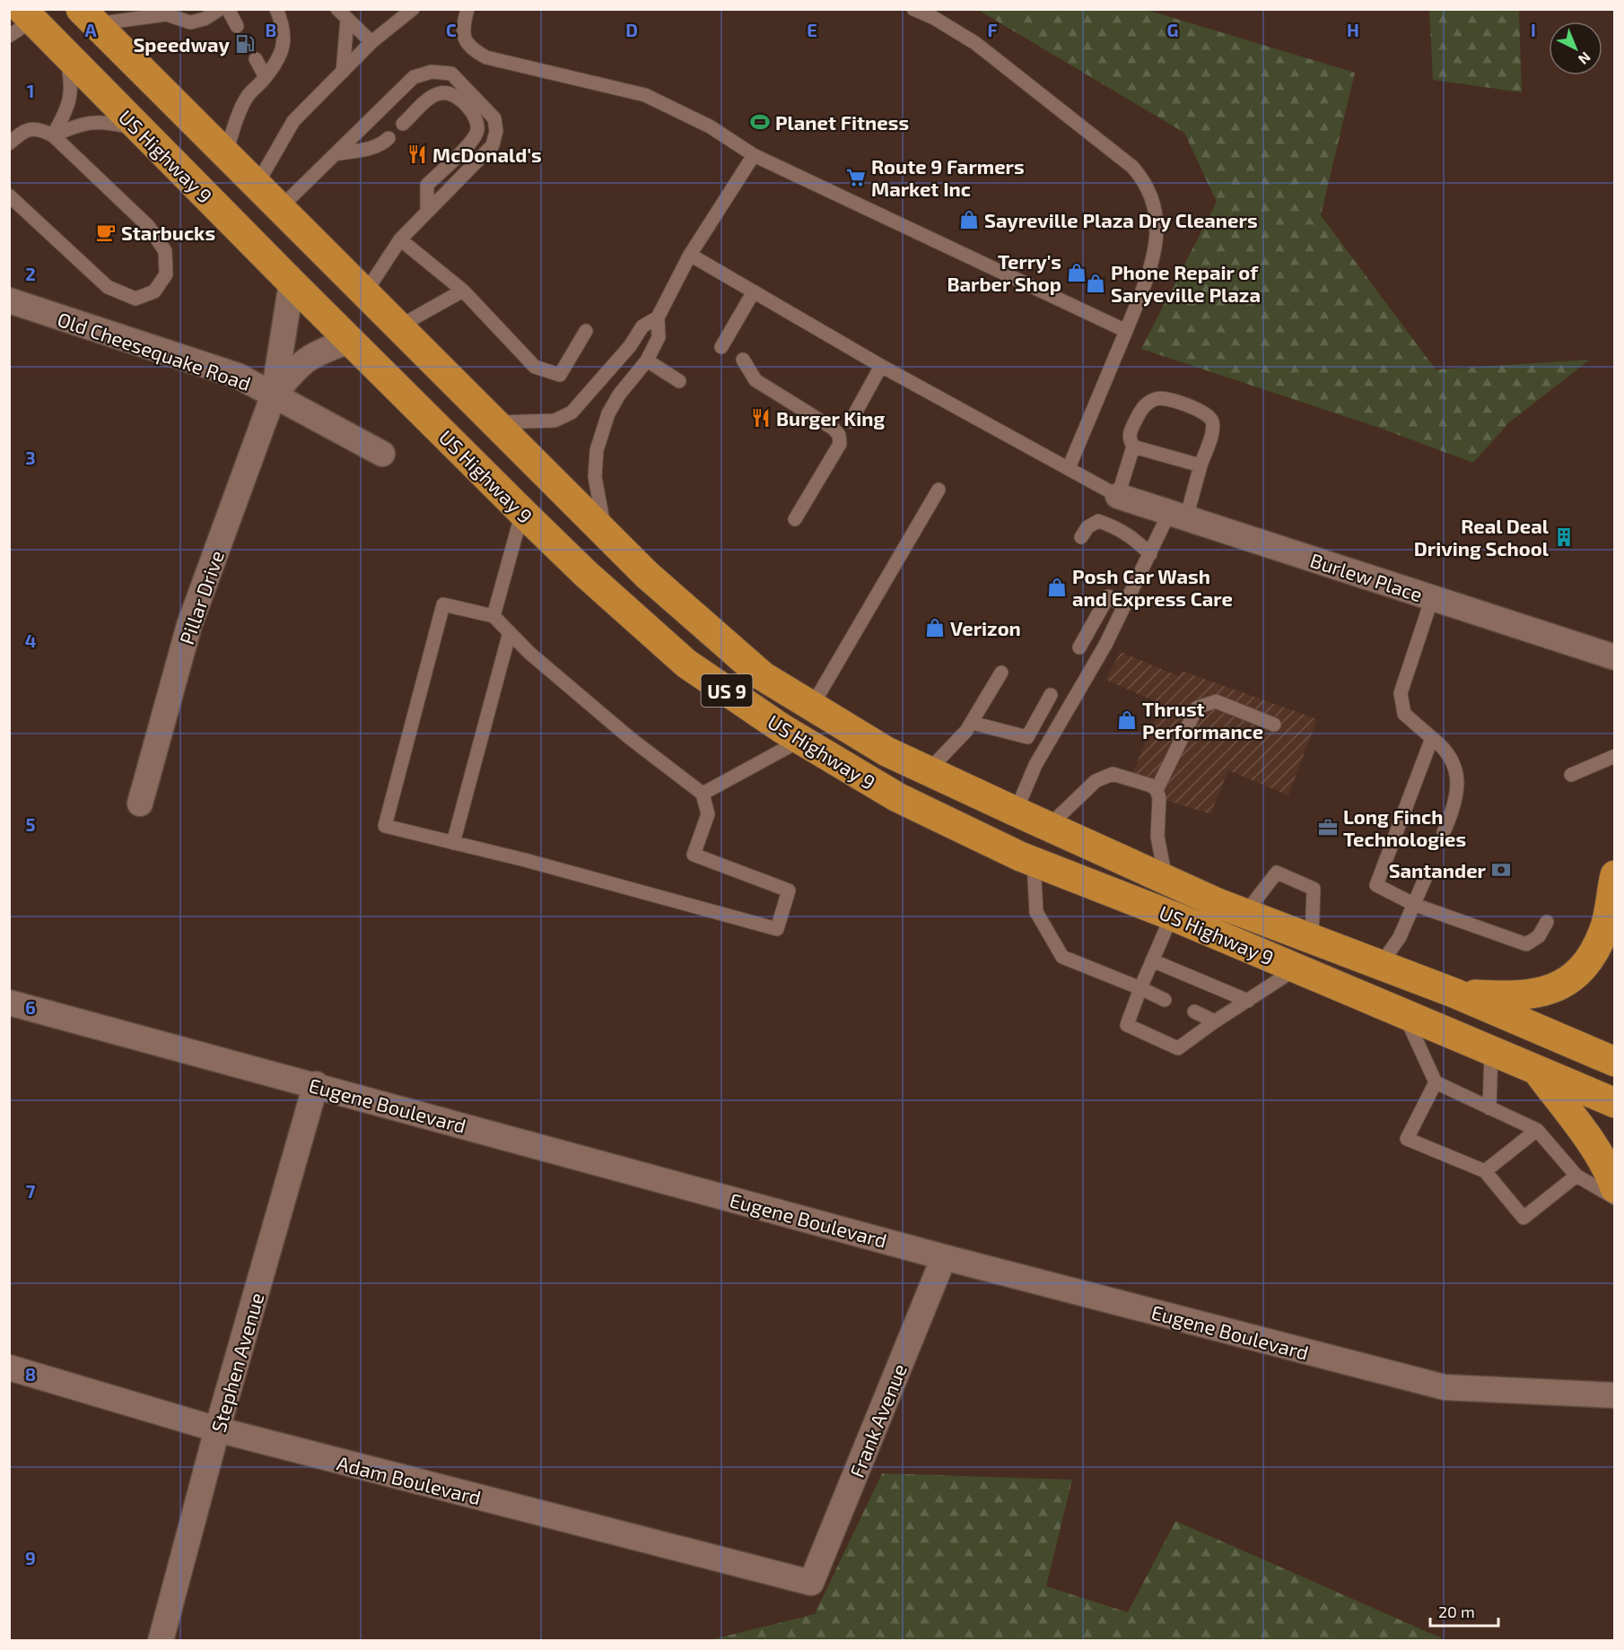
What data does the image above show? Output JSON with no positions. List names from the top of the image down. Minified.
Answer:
{"streets":{"highway":["US Highway 9","US 9"],"street":["Old Cheesequake Road","Burlew Place","Pillar Drive","Eugene Boulevard","Stephen Avenue","Frank Avenue","Adam Boulevard"]},"crossings":[["US Highway 9","Pillar Drive"],["Old Cheesequake Road","Pillar Drive"],["Eugene Boulevard","Stephen Avenue"],["Eugene Boulevard","Frank Avenue"],["Stephen Avenue","Adam Boulevard"],["Frank Avenue","Adam Boulevard"]],"places":{"fuel station":["Speedway"],"sports":["Planet Fitness"],"restaurant":["McDonald's","Burger King"],"supermarket":["Route 9 Farmers Market Inc"],"shop":["Sayreville Plaza Dry Cleaners","Terry's Barber Shop","Phone Repair of Saryeville Plaza","Posh Car Wash and Express Care","Verizon","Thrust Performance"],"cafe":["Starbucks"],"building":["Real Deal Driving School"],"office":["Long Finch Technologies"],"bank":["Santander"]},"scale_bar":"20 m","north":"bottom right","grid":{"columns":["A","B","C","D","E","F","G","H","I"],"rows":["1","2","3","4","5","6","7","8","9"]}}
